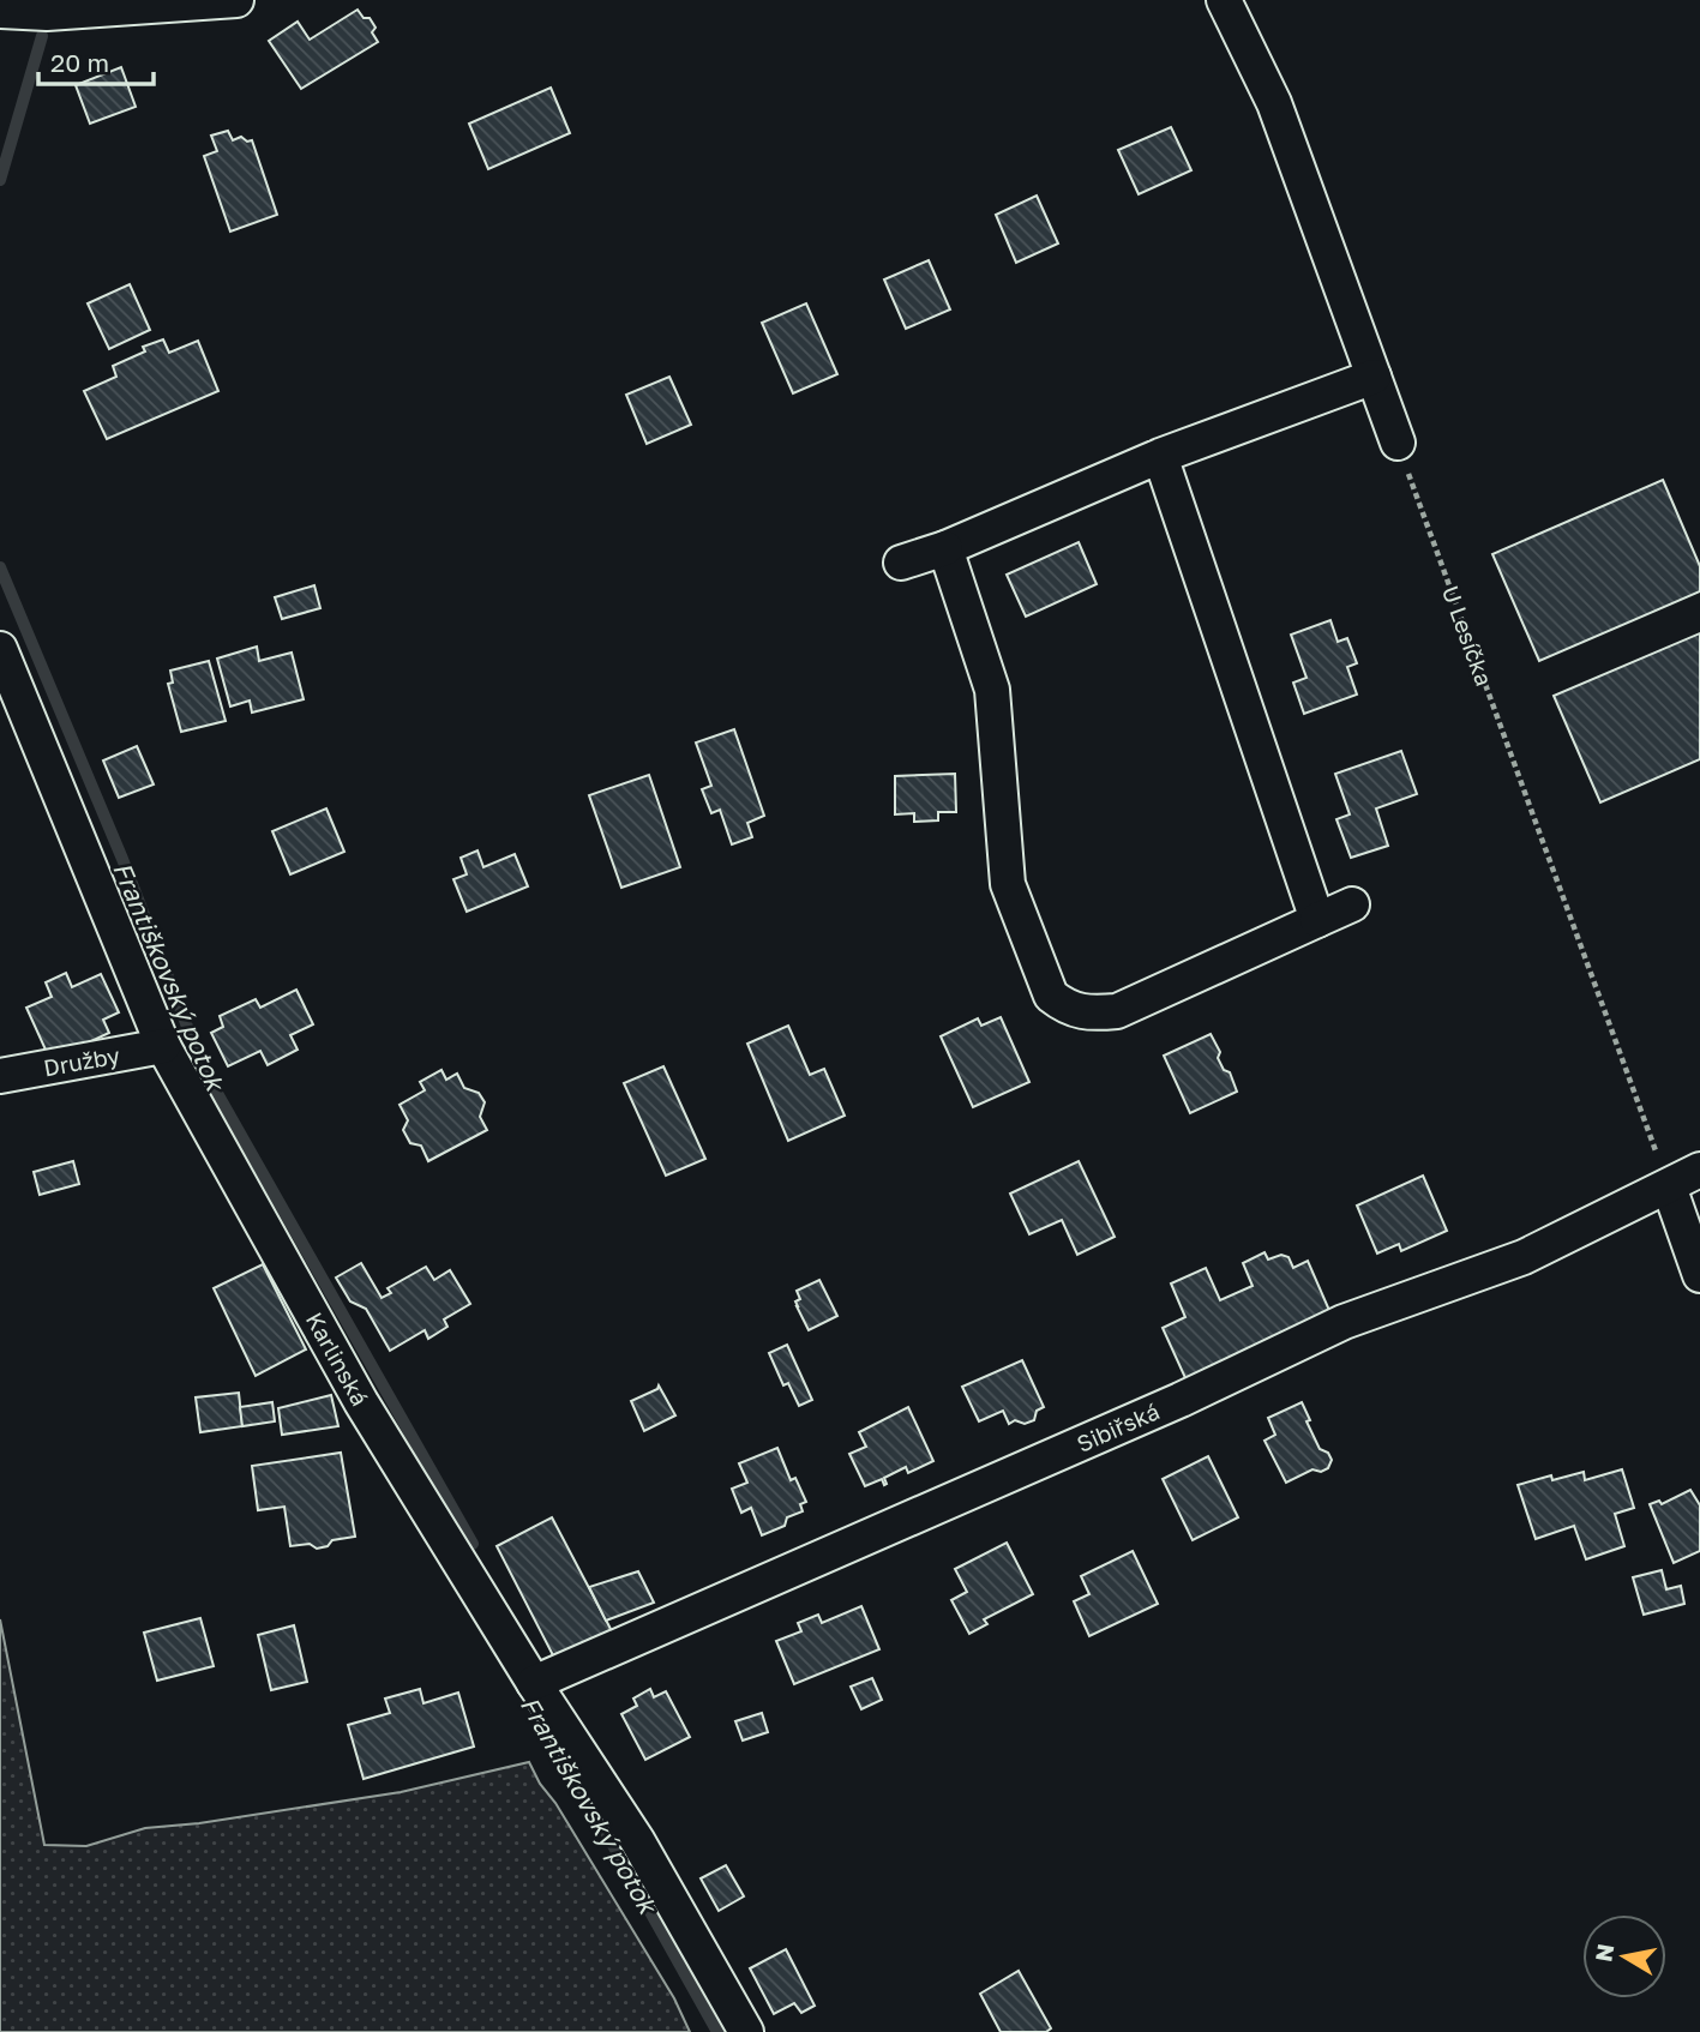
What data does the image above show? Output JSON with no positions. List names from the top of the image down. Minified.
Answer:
{"streets":{"street":["Družby","Karlinská","Sibiřská"],"path":["U Lesíčka"]},"crossings":[["U Lesíčka","Sibiřská"],["Družby","Karlinská"],["Karlinská","Sibiřská"]],"water":["Františkovský potok"],"scale_bar":"20 m","north":"left"}
